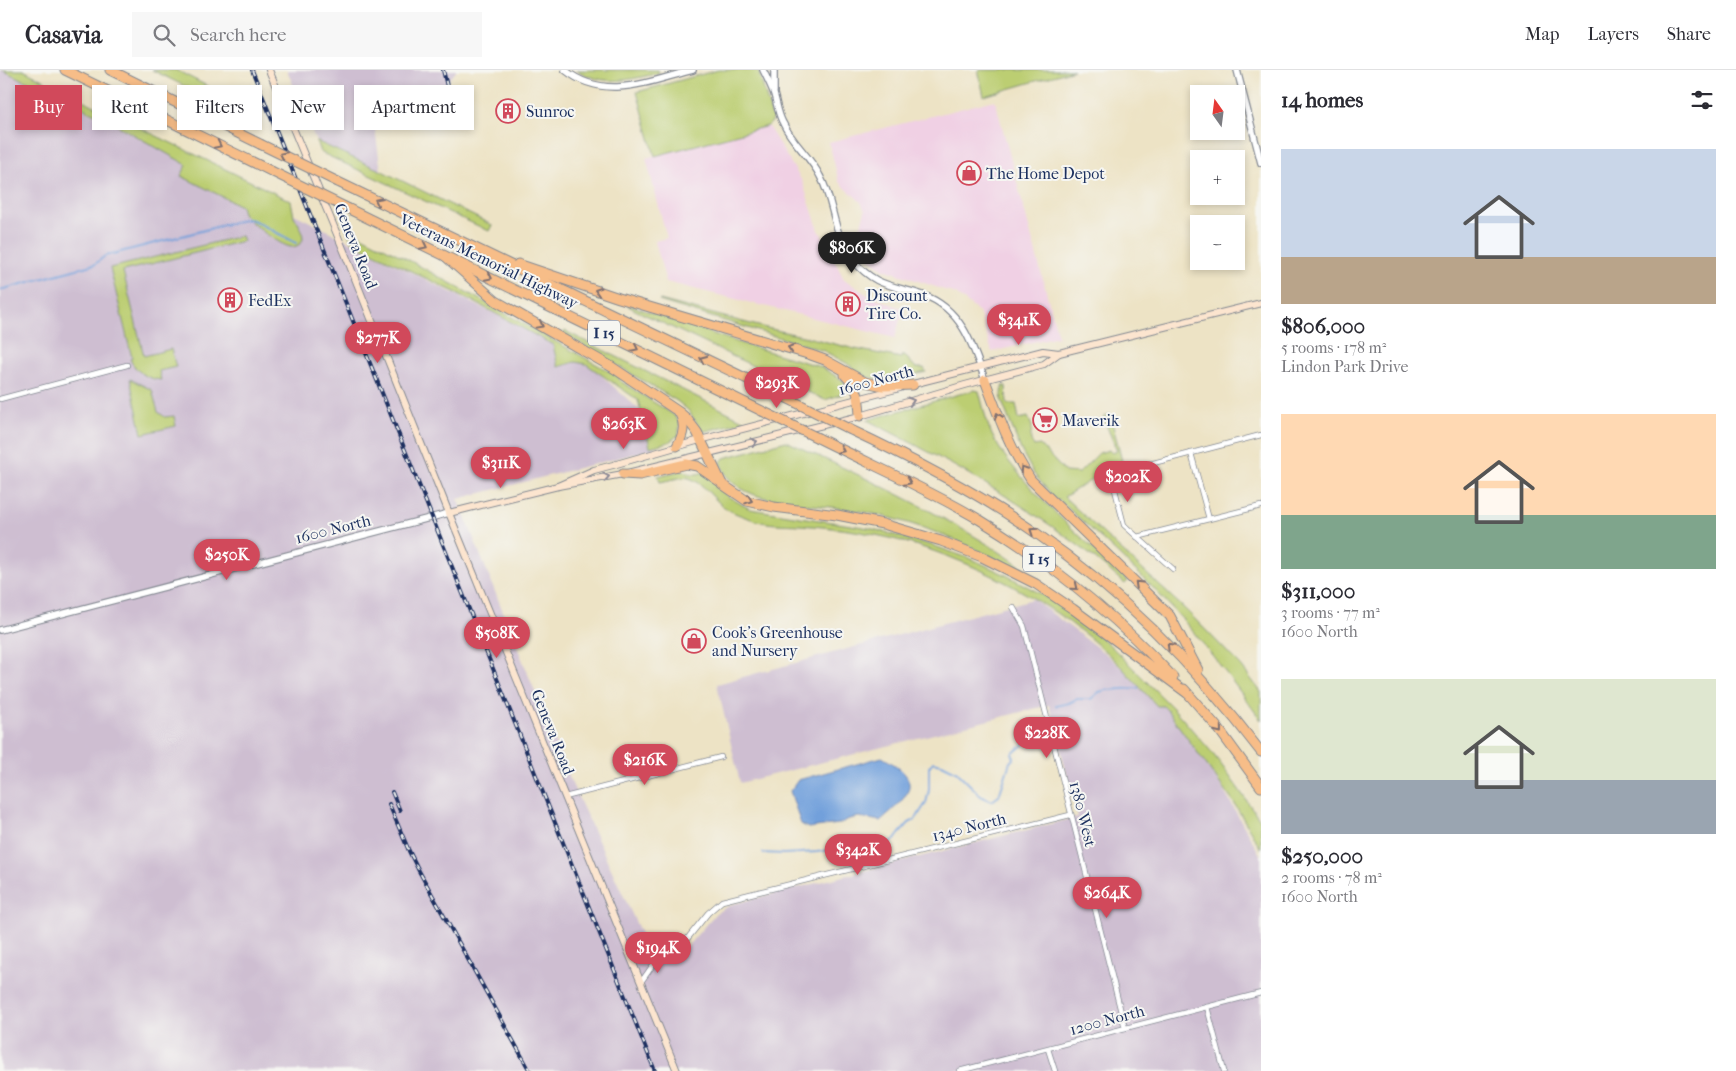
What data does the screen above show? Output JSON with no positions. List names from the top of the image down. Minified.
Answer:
{"streets":{"highway":["Veterans Memorial Highway","I 15"],"main road":["Geneva Road","1600 North"],"street":["1380 West","1340 North","1200 North"]},"crossings":[["Geneva Road","1600 North"],["1380 West","1340 North"],["1380 West","1200 North"]],"places":{"building":["Sunroc","FedEx","Discount Tire Co."],"shop":["The Home Depot","Cook's Greenhouse and Nursery"],"supermarket":["Maverik"]},"north":"top","page":{"header":"Casavia","search":"Search here","nav":["Map","Layers","Share"],"heading":"14 homes","map_buttons":["+","−"],"chip":["Buy","Rent","Filters","New","Apartment"],"list":[{"name":"$806,000","note":"5 rooms · 178 m² · Lindon Park Drive"},{"name":"$311,000","note":"3 rooms · 77 m² · 1600 North"},{"name":"$250,000","note":"2 rooms · 78 m² · 1600 North"}],"price":["$806K","$341K","$277K","$293K","$263K","$311K","$202K","$250K","$508K","$228K","$216K","$342K","$264K","$194K"]}}
